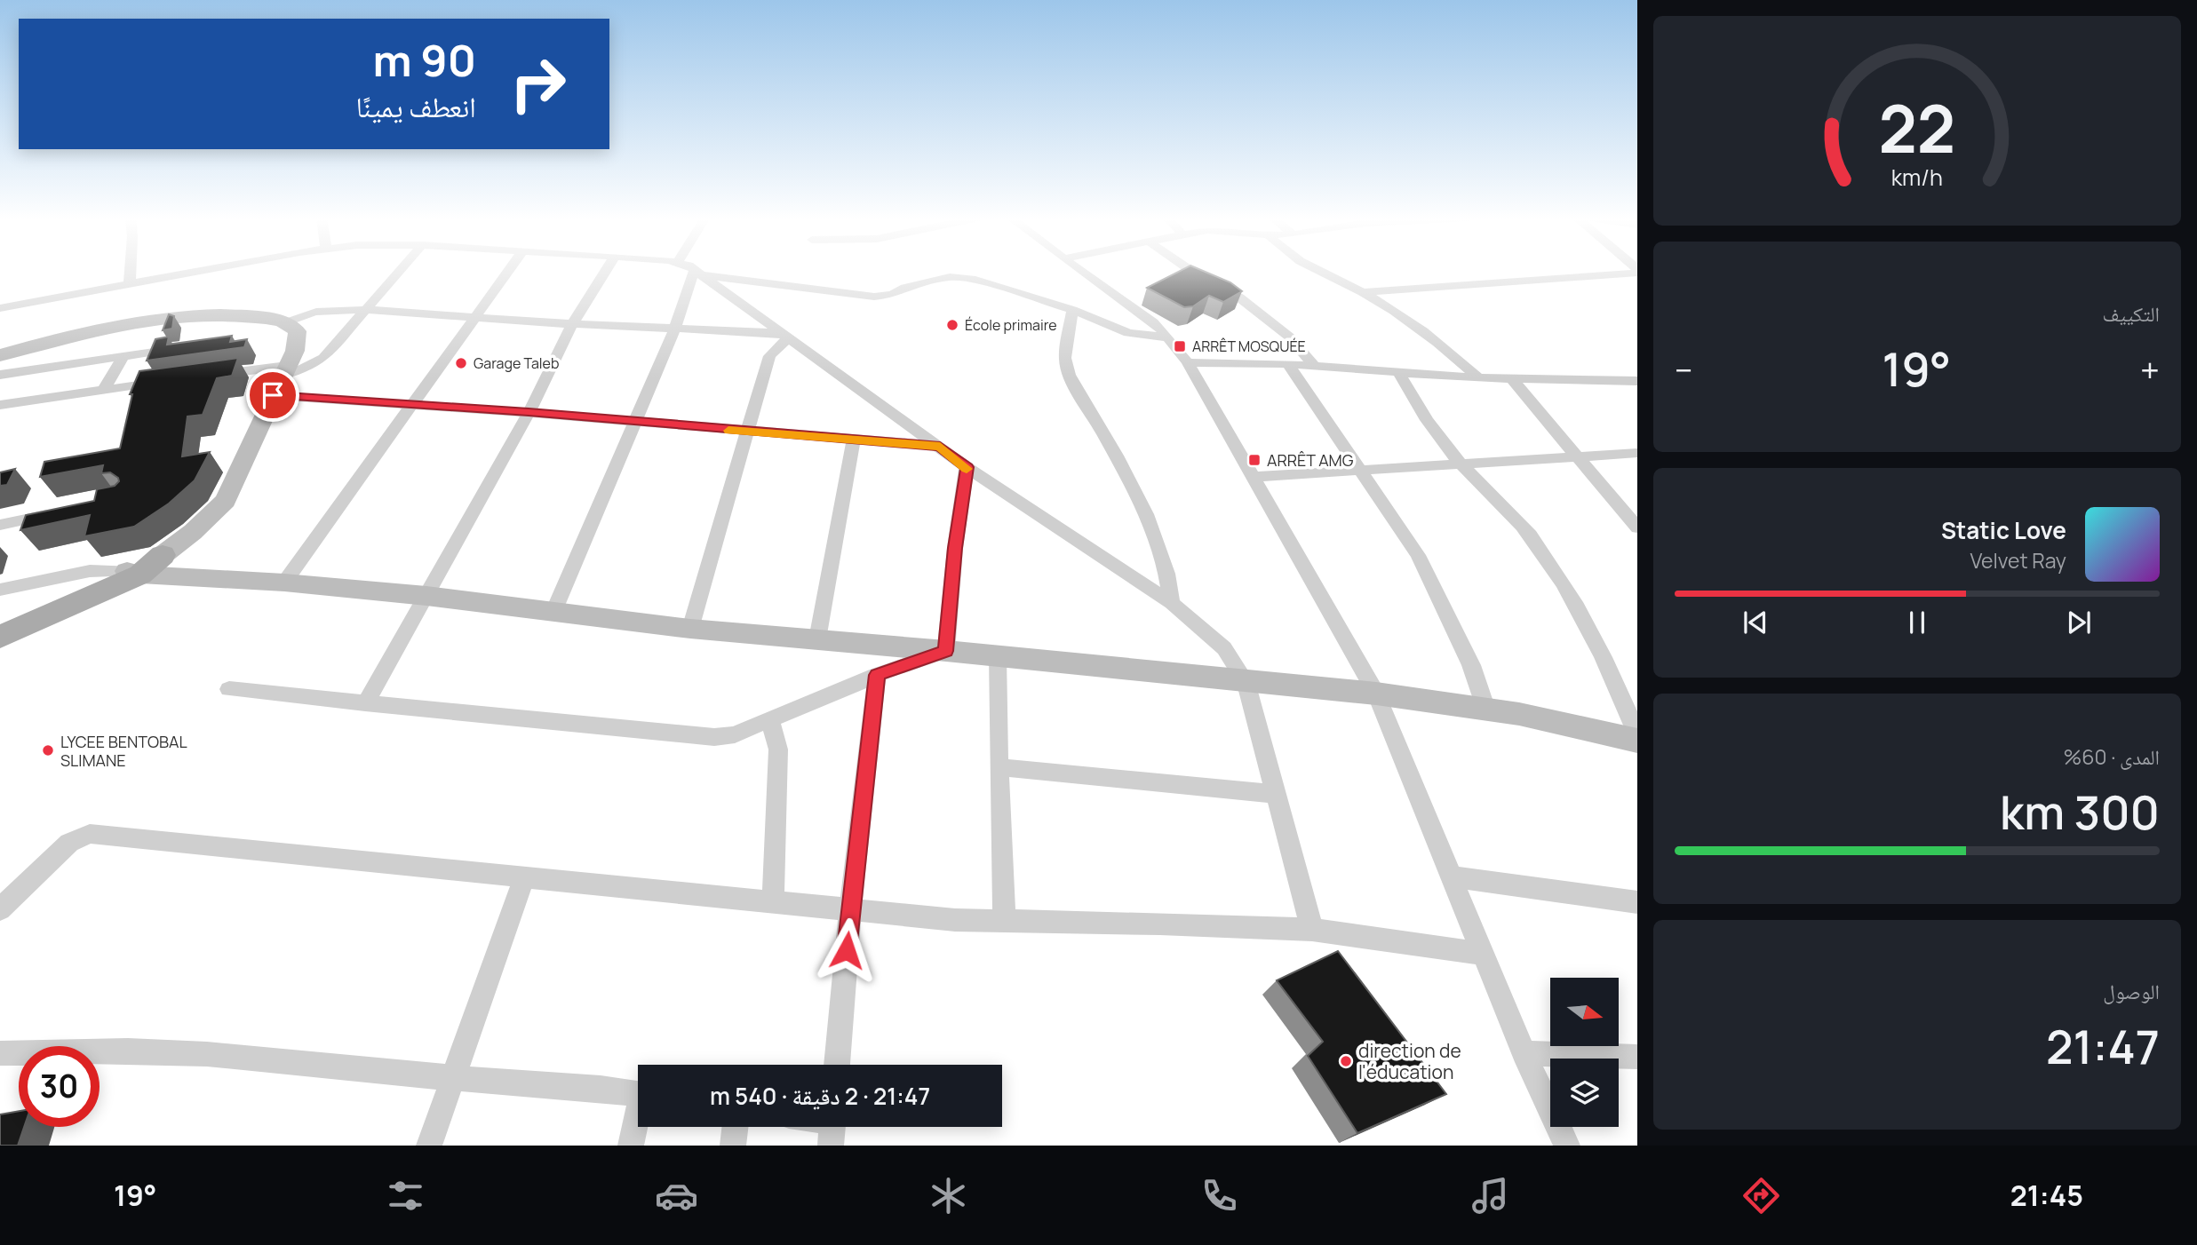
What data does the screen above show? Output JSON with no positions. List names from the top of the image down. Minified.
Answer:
{"places":{"other":["École primaire","Garage Taleb","LYCEE BENTOBAL SLIMANE","direction de l'éducation"],"transit":["ARRÊT MOSQUÉE","ARRÊT AMG"]},"north":"right","page":{"turn":["90 m","انعطف يمينًا"],"tile":["التكييف",["المدى · 60%","300 km"],["الوصول","21:47"]],"heat":["−","19°","+"],"song":["Static Love","Velvet Ray"],"limit":"30","trip":"21:47 · 2 دقيقة · 540 m","tabs":["21:45","19°"],"gauge":["22","km/h"]}}
